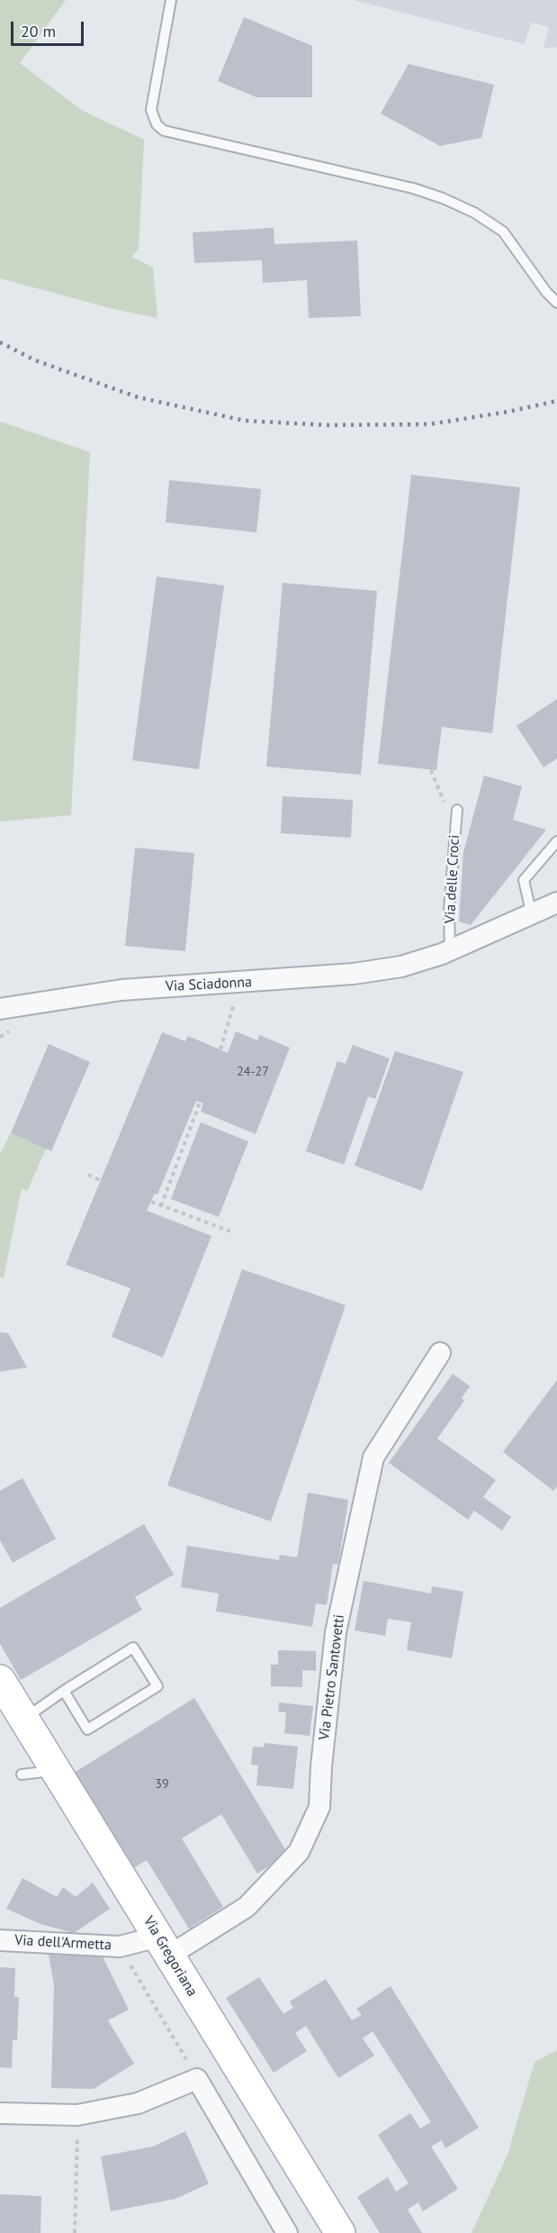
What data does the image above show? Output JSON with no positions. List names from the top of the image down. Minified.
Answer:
{"streets":{"main road":["Via Gregoriana"],"street":["Via Sciadonna","Via Pietro Santovetti","Via dell'Armetta"],"lane":["Via delle Croci"]},"crossings":[["Via delle Croci","Via Sciadonna"],["Via Pietro Santovetti","Via dell'Armetta"],["Via Pietro Santovetti","Via Gregoriana"],["Via dell'Armetta","Via Gregoriana"]],"house_numbers":["24-27","39"],"scale_bar":"20 m"}
